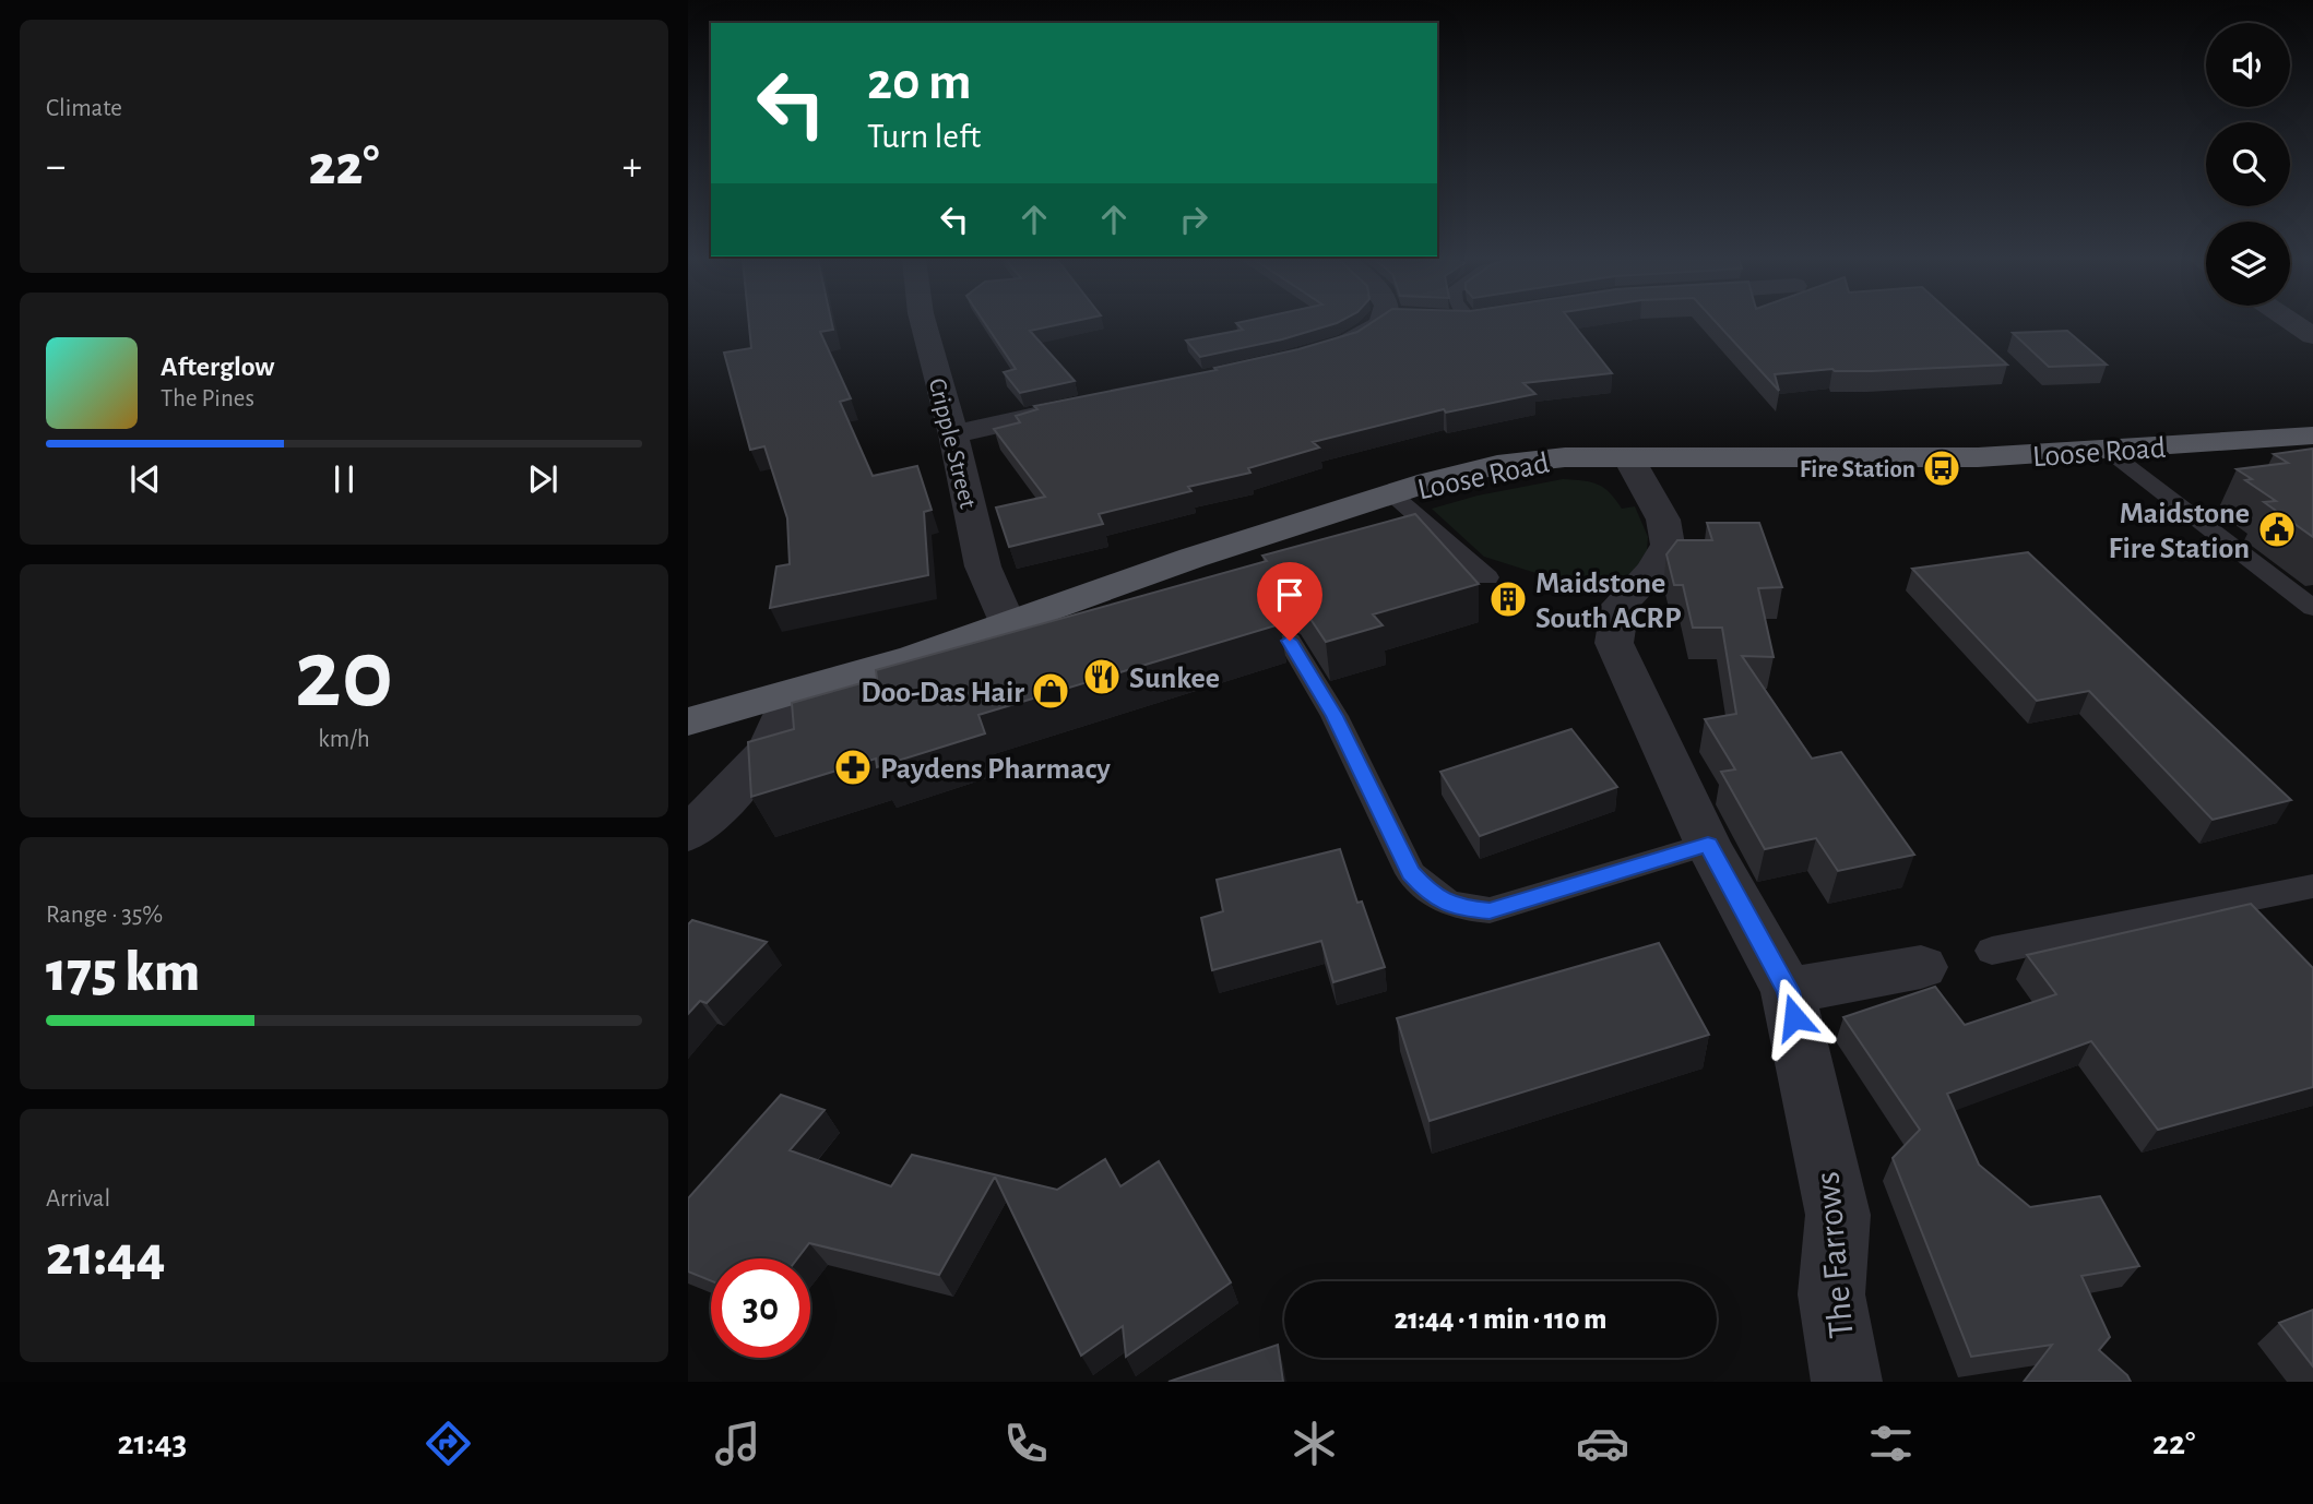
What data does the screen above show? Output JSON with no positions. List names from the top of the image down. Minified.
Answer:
{"streets":{"highway":["Loose Road"],"street":["Cripple Street","The Farrows"]},"crossings":[["Cripple Street","Loose Road"],["Loose Road","The Farrows"]],"places":{"bus stop":["Fire Station"],"public building":["Maidstone Fire Station"],"building":["Maidstone South ACRP"],"restaurant":["Sunkee"],"shop":["Doo-Das Hair"],"pharmacy":["Paydens Pharmacy"]},"page":{"tile":["Climate",["20","km/h"],["Range · 35%","175 km"],["Arrival","21:44"]],"turn":["20 m","Turn left"],"heat":["−","22°","+"],"song":["Afterglow","The Pines"],"limit":"30","trip":"21:44 · 1 min · 110 m","tabs":["21:43","22°"]}}
